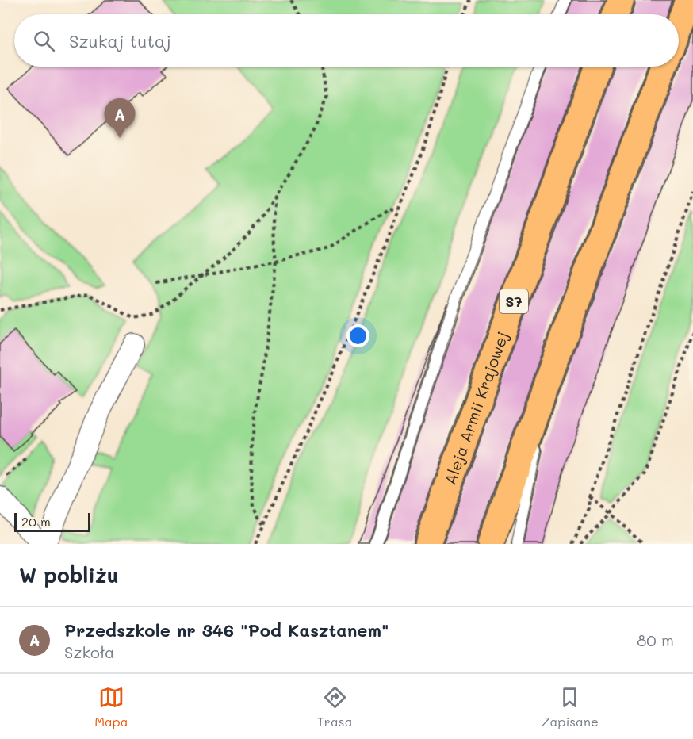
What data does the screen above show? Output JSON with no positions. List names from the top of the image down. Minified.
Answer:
{"streets":{"highway":["S7","Aleja Armii Krajowej"]},"scale_bar":"20 m","page":{"search":"Szukaj tutaj","pins":"A","scale":"20 m","heading":"W pobliżu","list":[{"mark":"A","name":"Przedszkole nr 346 \"Pod Kasztanem\"","note":"Szkoła","value":"80 m"}],"nav":["Mapa","Trasa","Zapisane"]}}
